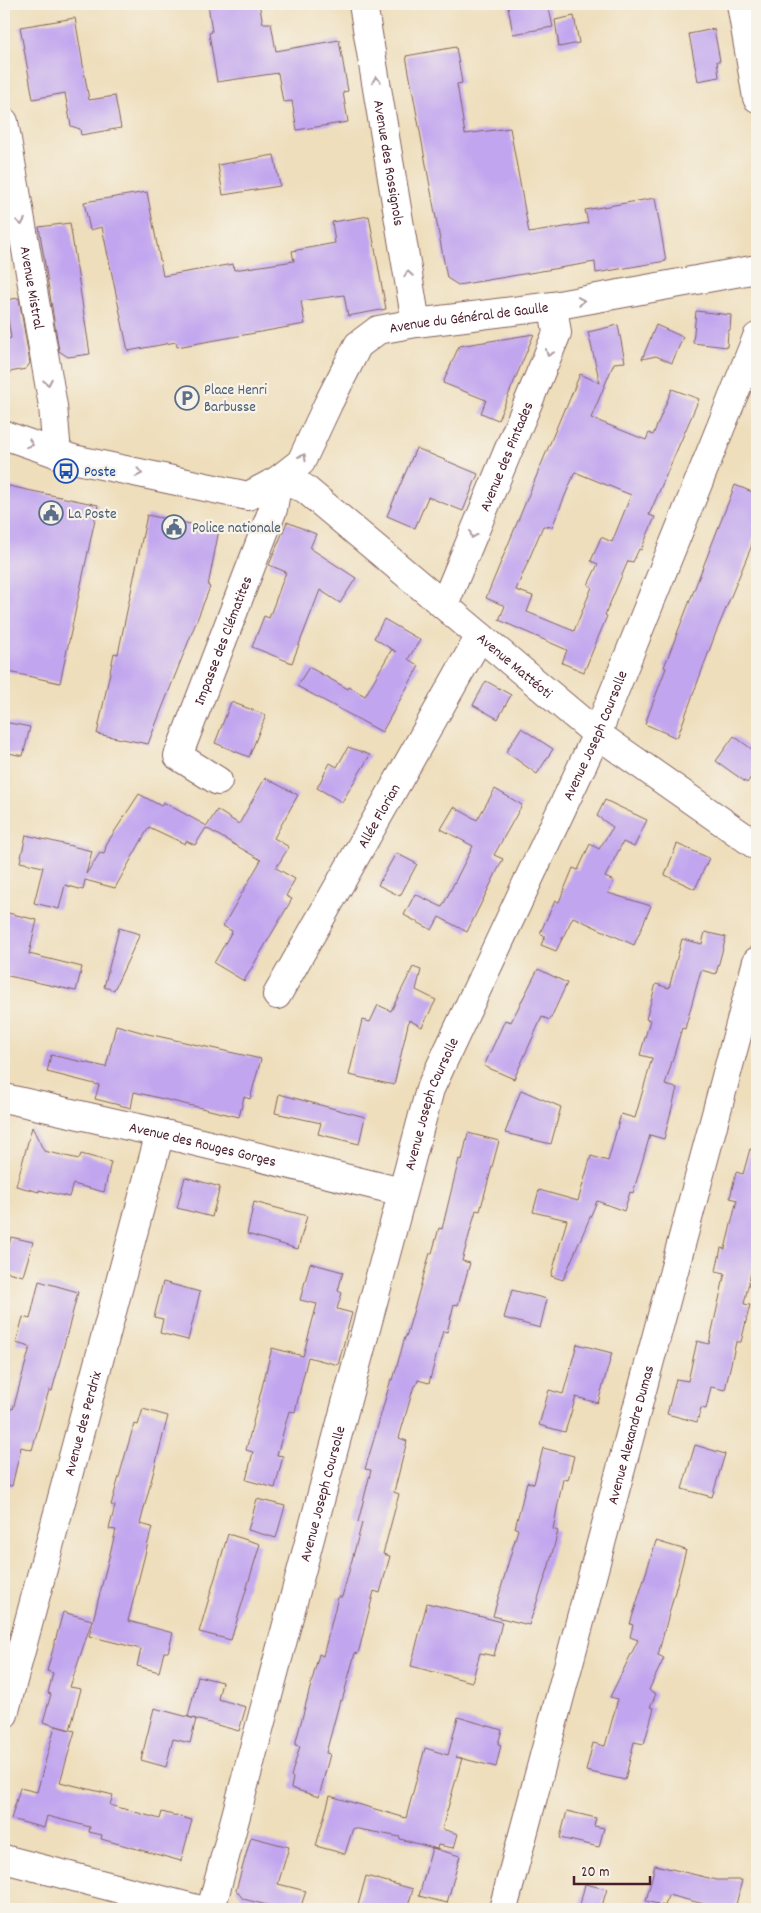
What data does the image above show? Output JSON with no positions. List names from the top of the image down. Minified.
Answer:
{"streets":{"street":["Avenue des Rossignols","Avenue Mistral","Avenue du Général de Gaulle","Avenue des Pintades","Impasse des Clématites","Avenue Mattéoti","Avenue Joseph Coursolle","Allée Florian","Avenue des Rouges Gorges","Avenue des Perdrix","Avenue Alexandre Dumas"]},"crossings":[["Avenue des Rossignols","Avenue du Général de Gaulle"],["Avenue Mistral","Avenue du Général de Gaulle"],["Avenue du Général de Gaulle","Avenue des Pintades"],["Avenue du Général de Gaulle","Impasse des Clématites"],["Avenue du Général de Gaulle","Avenue Mattéoti"],["Avenue des Pintades","Avenue Mattéoti"],["Impasse des Clématites","Avenue Mattéoti"],["Avenue Mattéoti","Avenue Joseph Coursolle"],["Avenue Mattéoti","Allée Florian"],["Avenue Joseph Coursolle","Avenue des Rouges Gorges"],["Avenue des Rouges Gorges","Avenue des Perdrix"]],"one_way":["Avenue des Rossignols","Avenue Mistral","Avenue du Général de Gaulle","Avenue des Pintades"],"places":{"parking":["Place Henri Barbusse"],"bus stop":["Poste"],"public building":["La Poste","Police nationale"]},"scale_bar":"20 m"}
